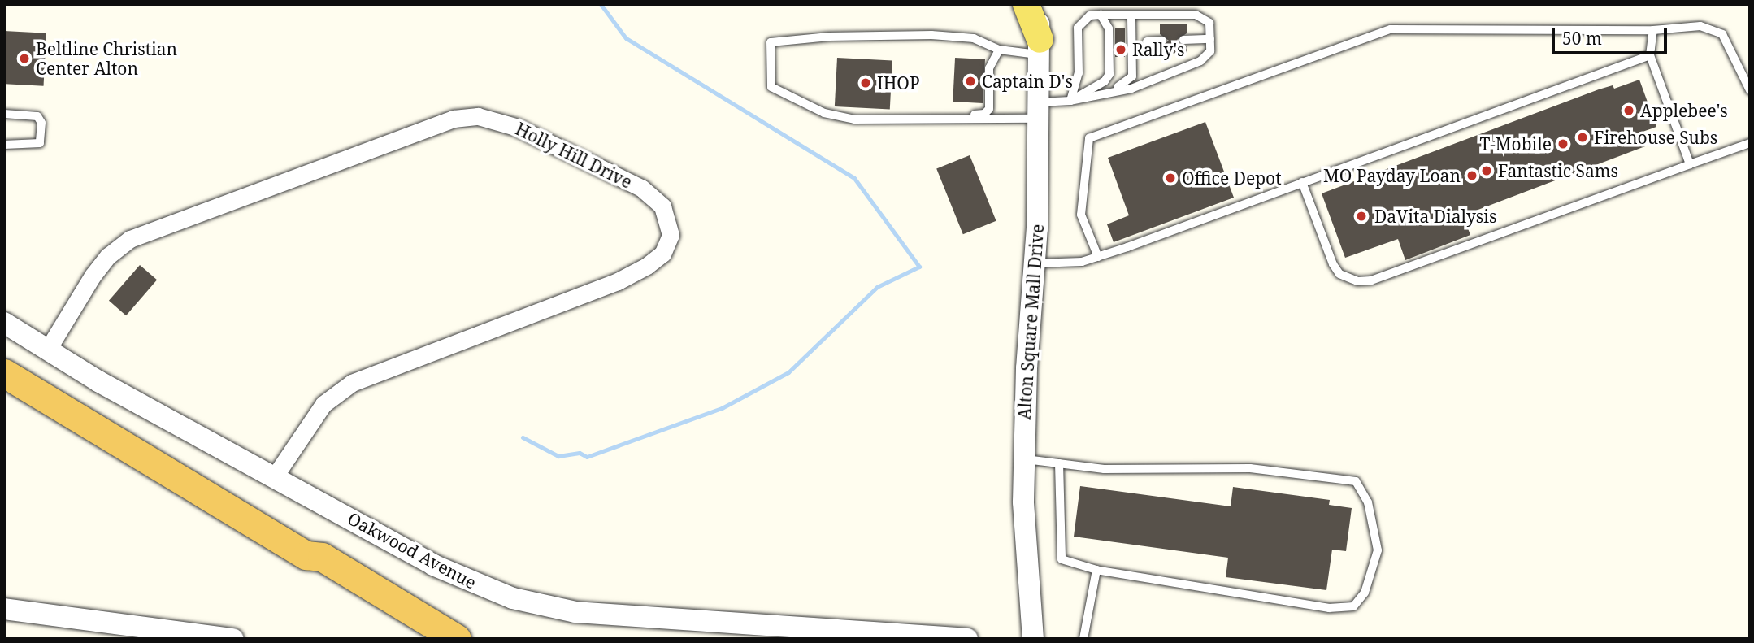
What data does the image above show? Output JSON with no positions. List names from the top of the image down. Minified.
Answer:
{"streets":{"street":["Holly Hill Drive","Alton Square Mall Drive","Oakwood Avenue"]},"crossings":[["Holly Hill Drive","Oakwood Avenue"]],"places":["Rally's","Beltline Christian Center Alton","Captain D's","IHOP","Applebee's","Firehouse Subs","T-Mobile","Fantastic Sams","MO Payday Loan","Office Depot","DaVita Dialysis"],"scale_bar":"50 m"}
